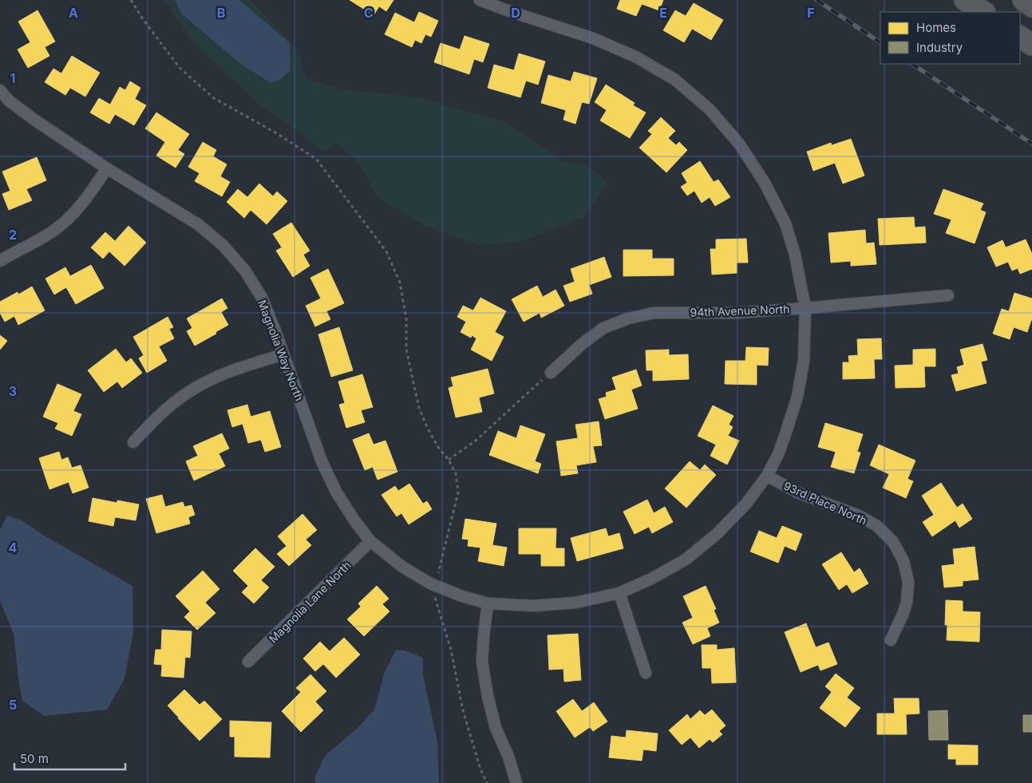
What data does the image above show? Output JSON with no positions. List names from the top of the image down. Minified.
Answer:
{"streets":{"street":["94th Avenue North","Magnolia Way North","93rd Place North","Magnolia Lane North"]},"crossings":[["94th Avenue North","Magnolia Way North"],["Magnolia Way North","93rd Place North"],["Magnolia Way North","Magnolia Lane North"]],"legend":["Homes","Industry"],"scale_bar":"50 m","grid":{"columns":["A","B","C","D","E","F"],"rows":["1","2","3","4","5"]}}
